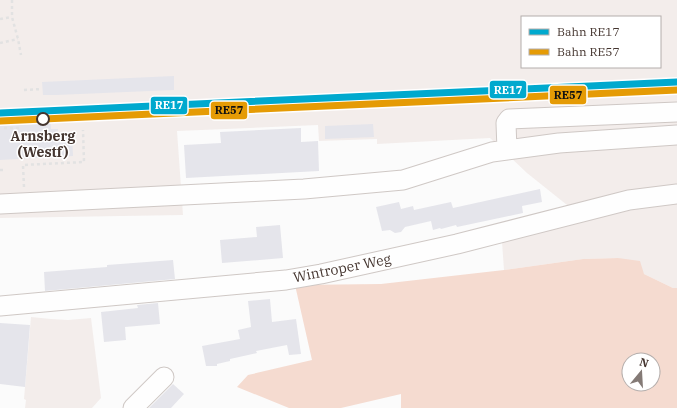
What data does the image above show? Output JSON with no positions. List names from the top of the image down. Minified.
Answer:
{"streets":{"street":["Wintroper Weg"]},"places":["Arnsberg (Westf)"],"lines":["rail line RE17","rail line RE57"],"legend":["Bahn RE17","Bahn RE57"],"north":"top"}
